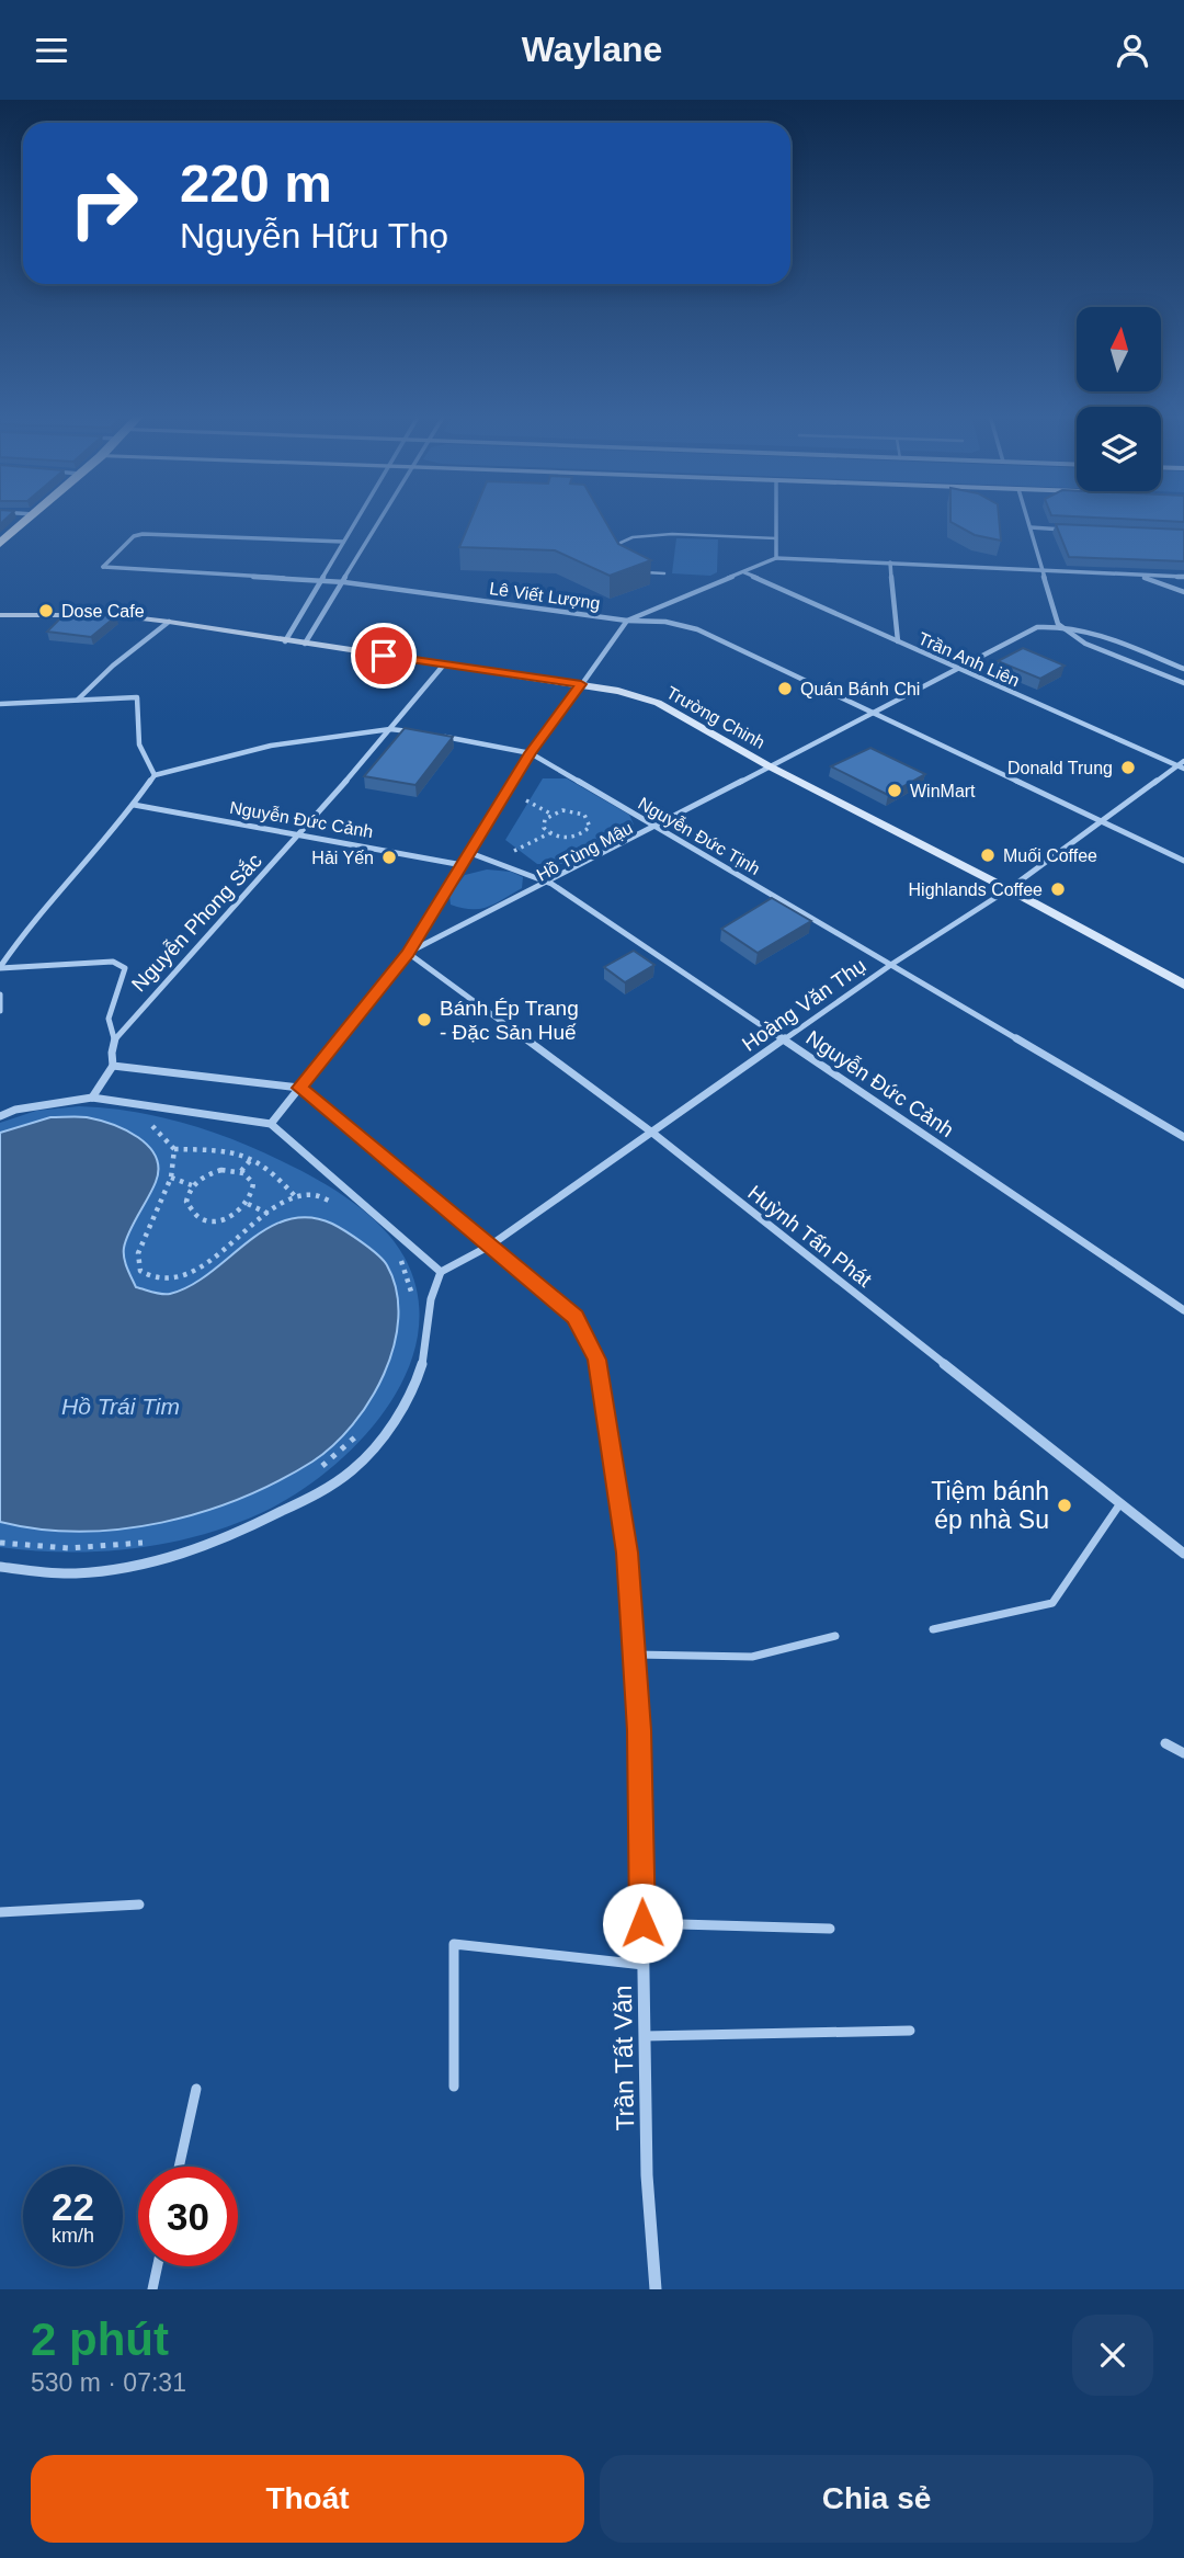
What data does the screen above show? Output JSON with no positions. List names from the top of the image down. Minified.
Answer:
{"streets":{"main road":["Trường Chinh"],"street":["Lê Viết Lượng","Trần Anh Liên","Nguyễn Đức Cảnh","Nguyễn Đức Tịnh","Hồ Tùng Mậu","Nguyễn Phong Sắc","Hoàng Văn Thụ","Huỳnh Tấn Phát","Trần Tất Văn"]},"crossings":[["Lê Viết Lượng","Hồ Tùng Mậu"],["Lê Viết Lượng","Hoàng Văn Thụ"],["Trần Anh Liên","Hồ Tùng Mậu"],["Trần Anh Liên","Hoàng Văn Thụ"],["Trường Chinh","Hồ Tùng Mậu"],["Trường Chinh","Nguyễn Phong Sắc"],["Trường Chinh","Hoàng Văn Thụ"],["Nguyễn Đức Cảnh","Hồ Tùng Mậu"],["Nguyễn Đức Cảnh","Nguyễn Phong Sắc"],["Nguyễn Đức Cảnh","Hoàng Văn Thụ"],["Nguyễn Đức Tịnh","Hồ Tùng Mậu"],["Nguyễn Đức Tịnh","Hoàng Văn Thụ"],["Hồ Tùng Mậu","Huỳnh Tấn Phát"],["Hoàng Văn Thụ","Huỳnh Tấn Phát"],["Hoàng Văn Thụ","Trần Tất Văn"]],"water":["Hồ Trái Tim"],"places":["Dose Cafe","Quán Bánh Chi","Donald Trung","WinMart","Muối Coffee","Hải Yến","Highlands Coffee","Bánh Ép Trang - Đặc Sản Huế","Tiệm bánh ép nhà Su"],"north":"top","page":{"header":"Waylane","turn":["220 m","Nguyễn Hữu Thọ"],"speed":"22 km/h","limit":"30","heading":["2 phút","530 m · 07:31"],"buttons":["Thoát","Chia sẻ"]}}
